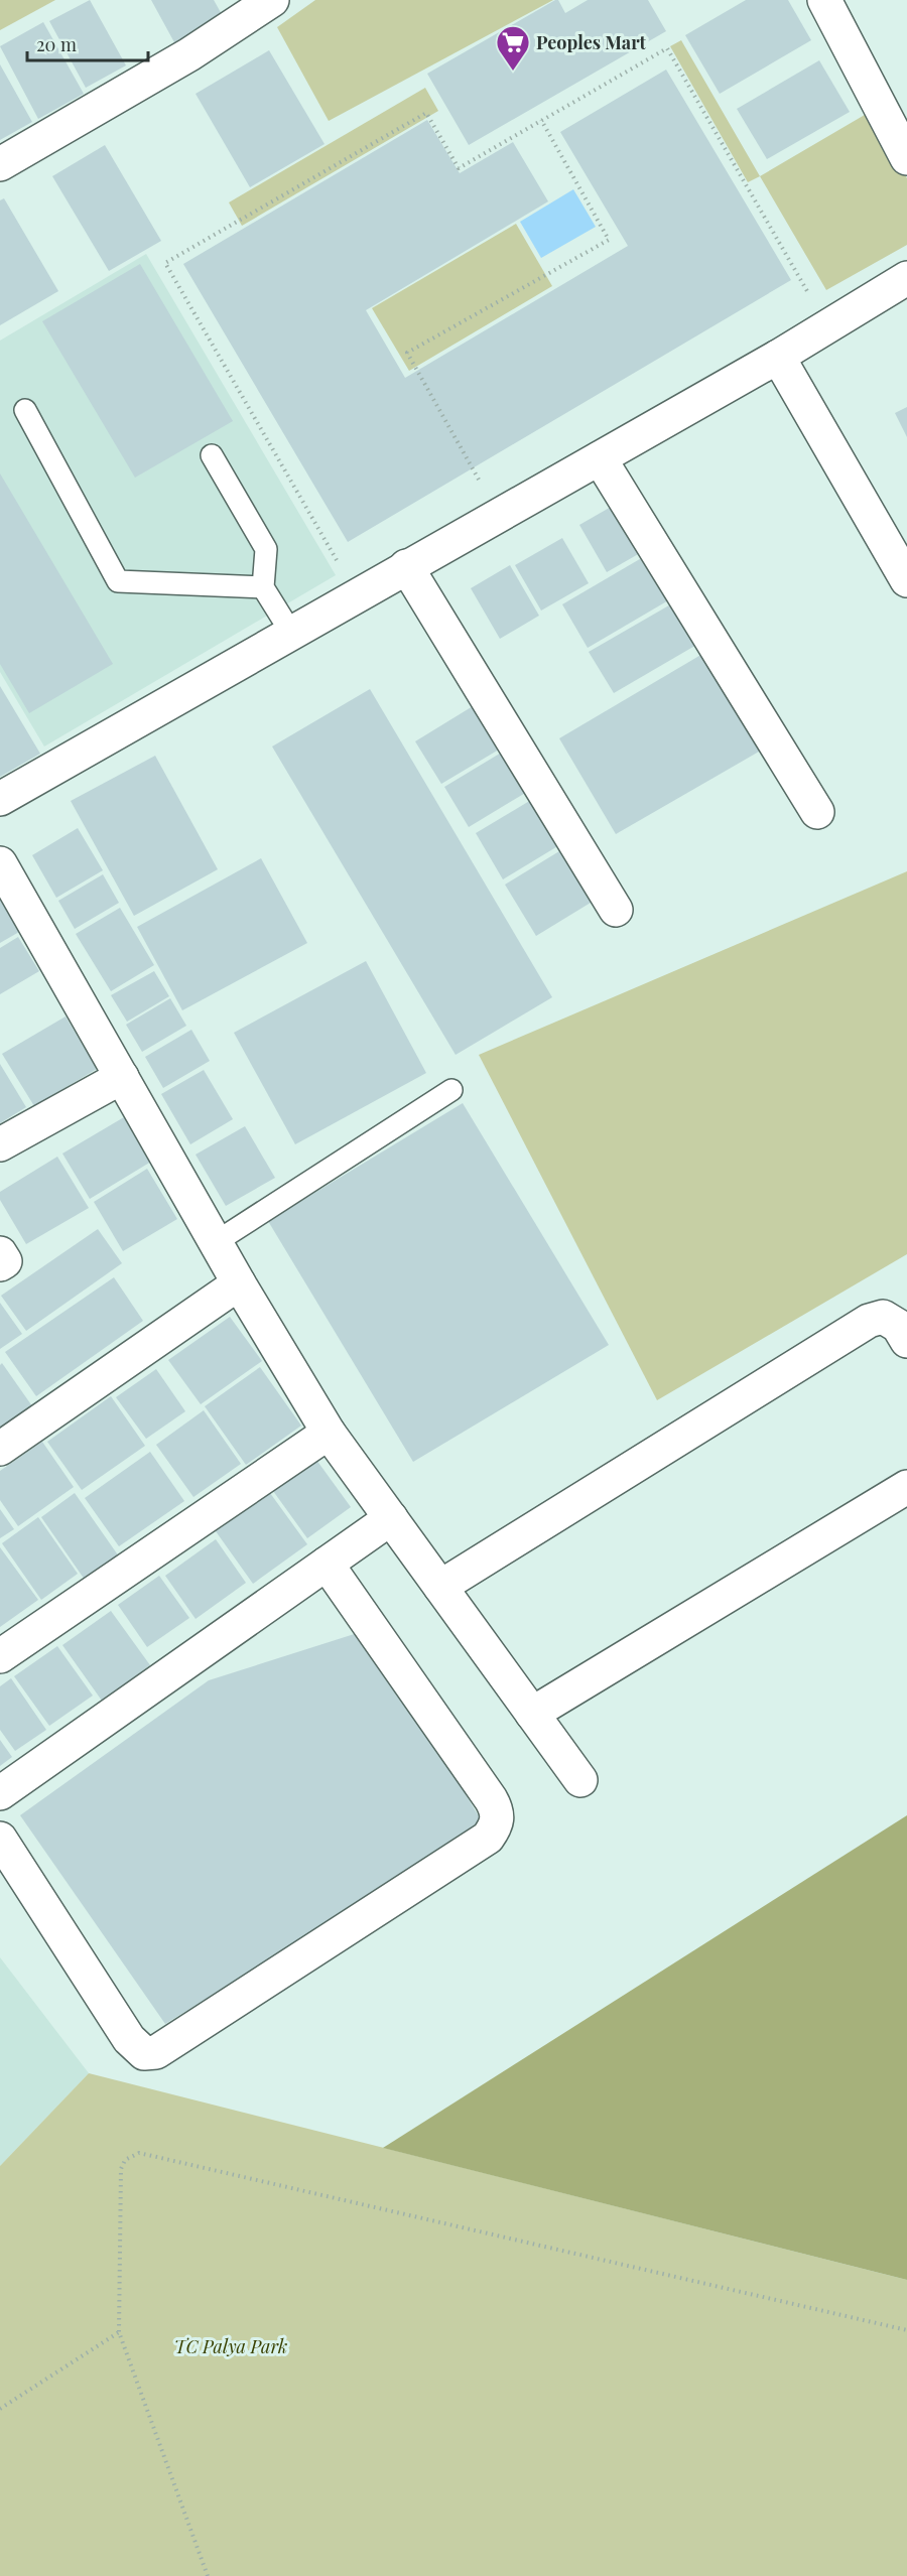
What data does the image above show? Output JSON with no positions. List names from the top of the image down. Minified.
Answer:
{"parks":["TC Palya Park"],"places":{"supermarket":["Peoples Mart"]},"scale_bar":"20 m"}
